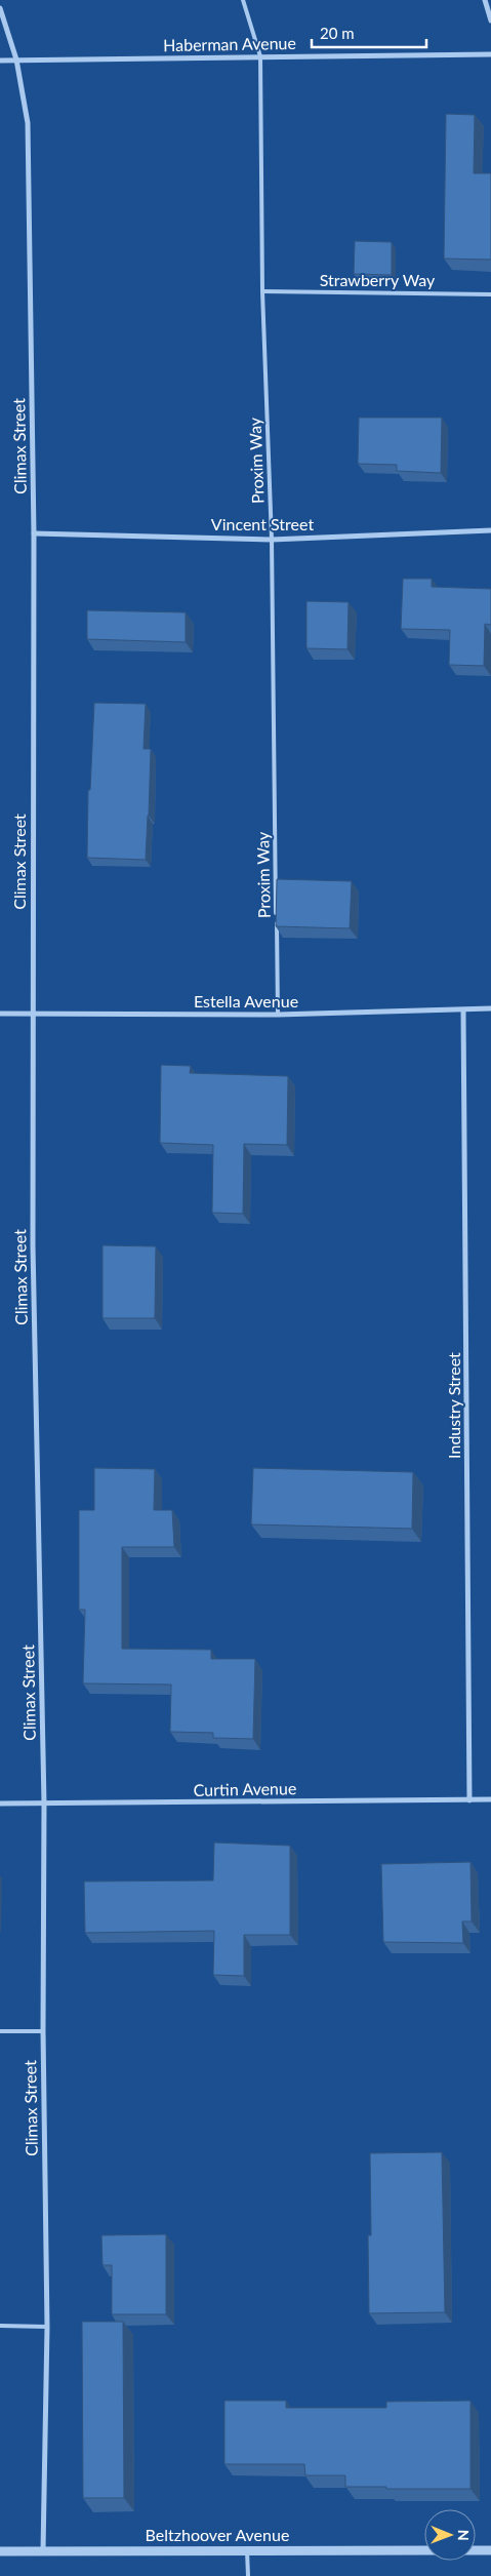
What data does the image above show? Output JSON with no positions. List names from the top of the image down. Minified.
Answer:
{"streets":{"street":["Haberman Avenue","Climax Street","Vincent Street","Estella Avenue","Industry Street","Curtin Avenue","Beltzhoover Avenue"],"lane":["Strawberry Way","Proxim Way"]},"crossings":[["Haberman Avenue","Climax Street"],["Haberman Avenue","Proxim Way"],["Strawberry Way","Proxim Way"],["Climax Street","Vincent Street"],["Climax Street","Estella Avenue"],["Climax Street","Curtin Avenue"],["Climax Street","Beltzhoover Avenue"],["Proxim Way","Vincent Street"],["Proxim Way","Estella Avenue"],["Estella Avenue","Industry Street"],["Industry Street","Curtin Avenue"]],"scale_bar":"20 m","north":"right"}
